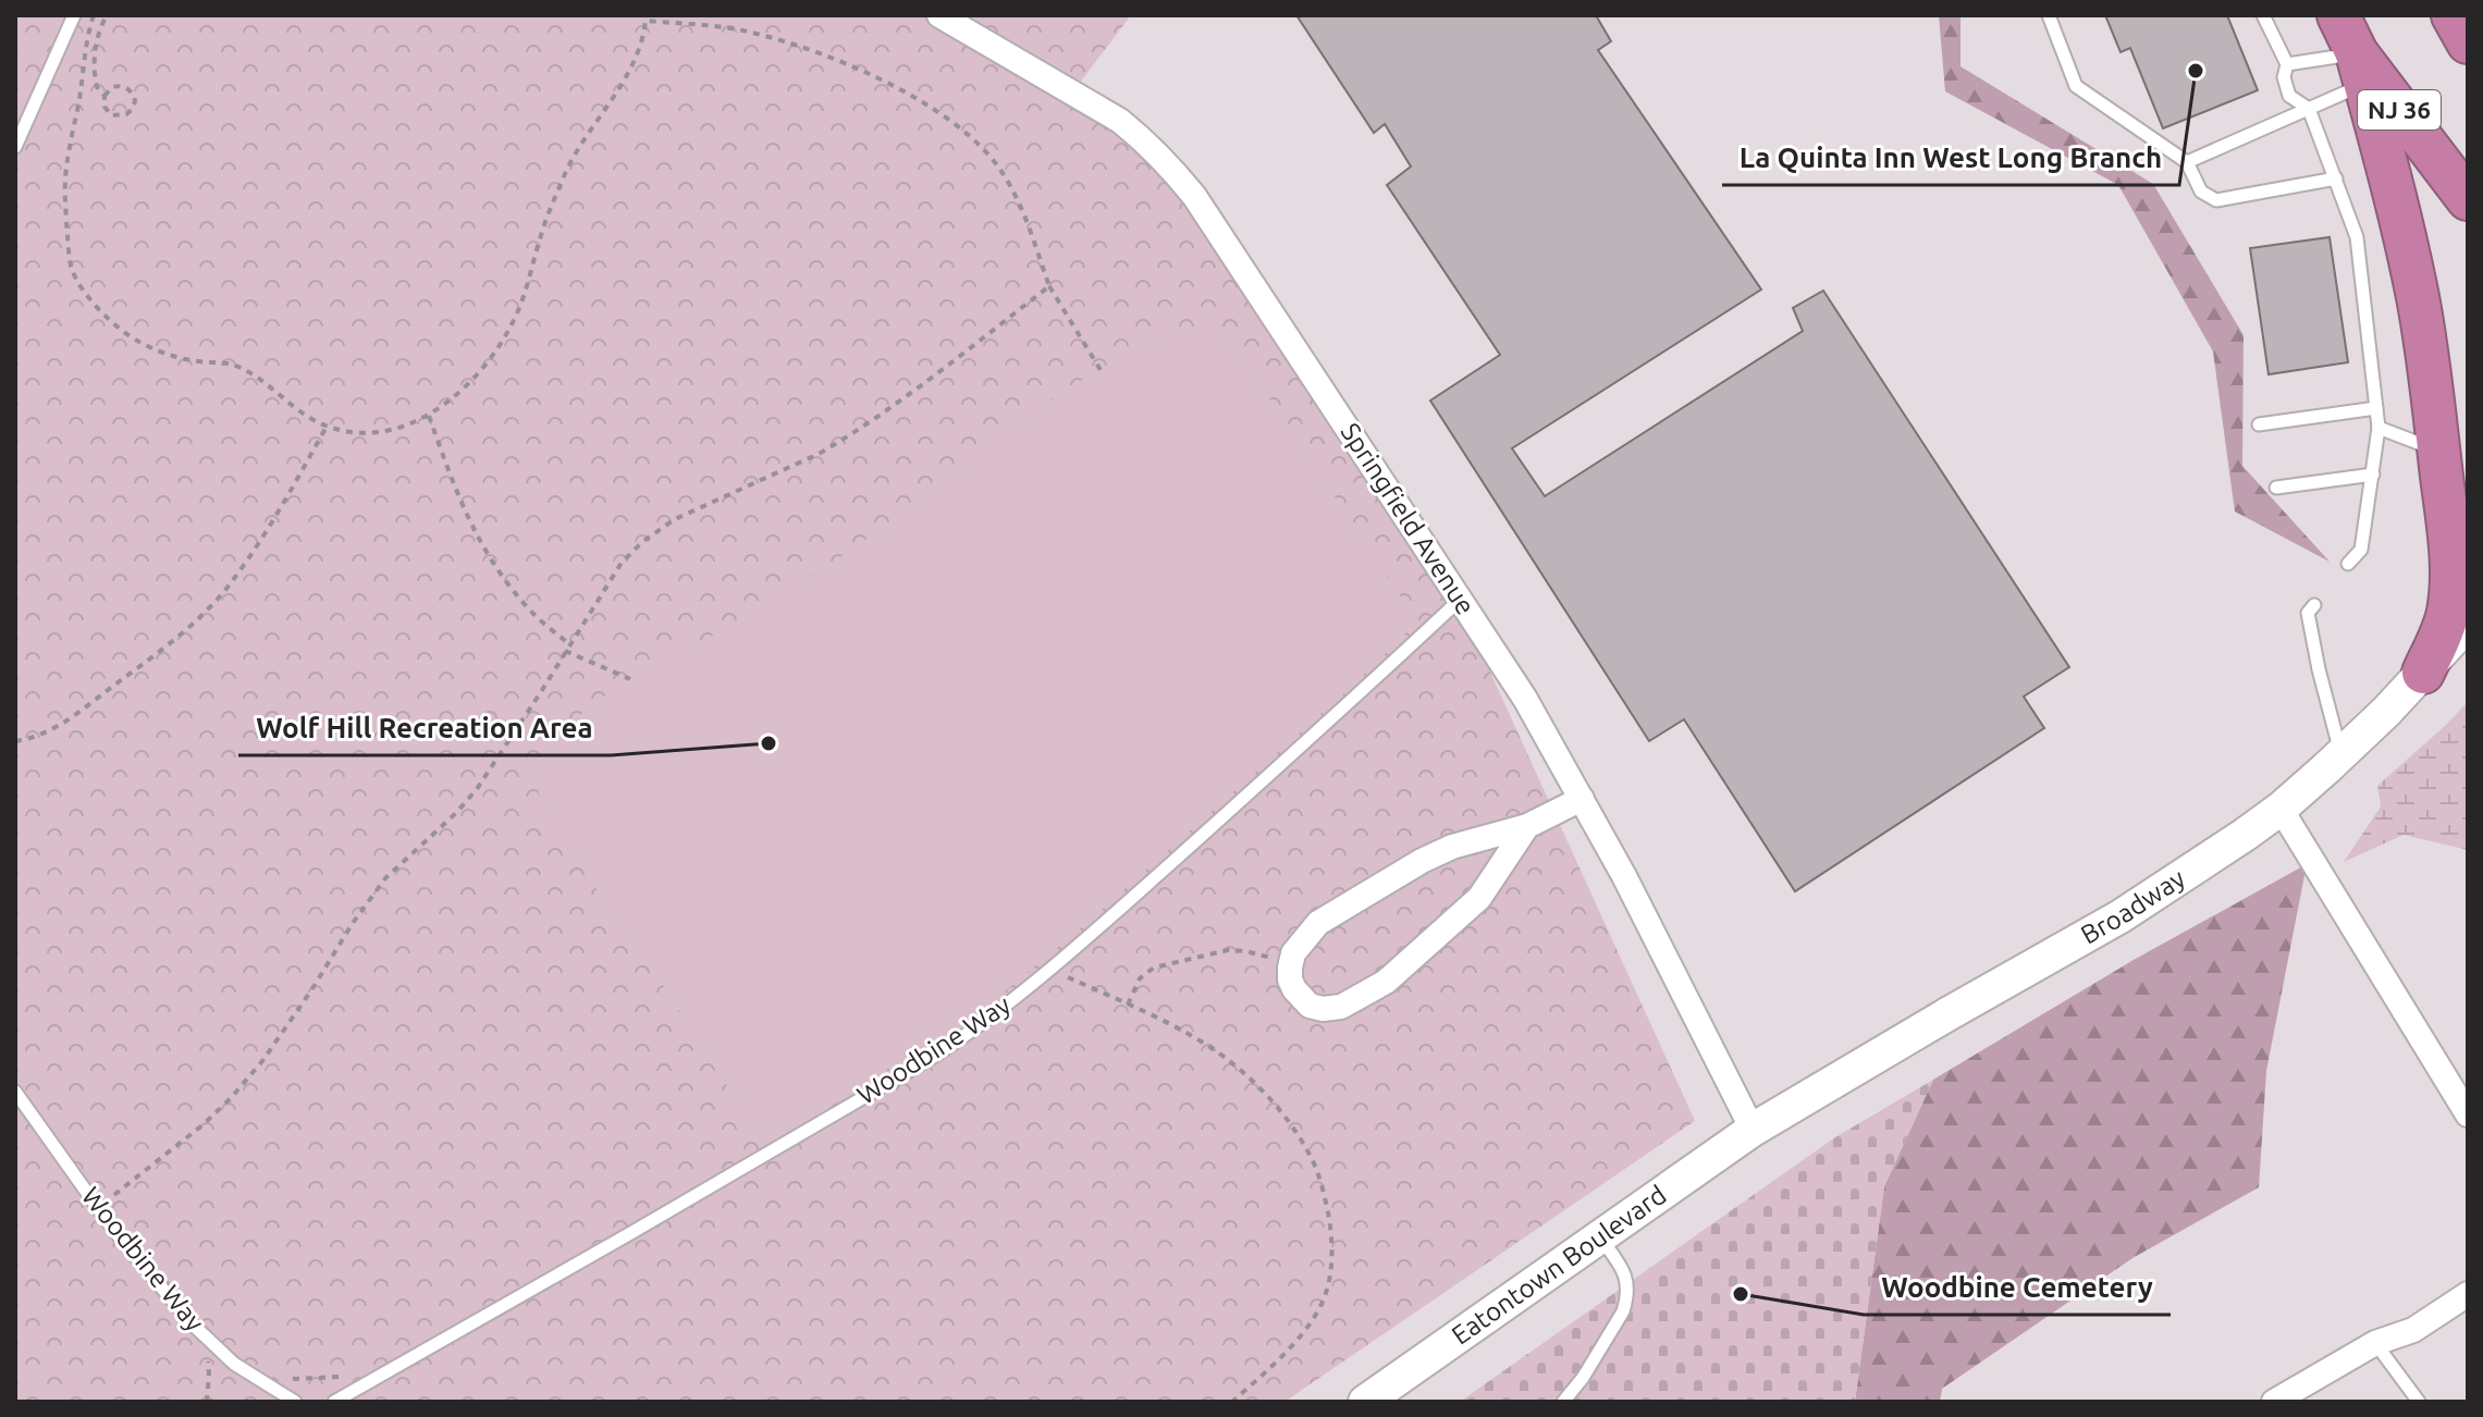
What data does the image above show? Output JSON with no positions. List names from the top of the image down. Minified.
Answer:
{"streets":{"highway":["NJ 36"],"street":["Springfield Avenue","Broadway","Eatontown Boulevard"],"lane":["Woodbine Way"]},"crossings":[["Springfield Avenue","Broadway"],["Springfield Avenue","Woodbine Way"],["Springfield Avenue","Eatontown Boulevard"],["Broadway","Eatontown Boulevard"]],"places":["La Quinta Inn West Long Branch","Wolf Hill Recreation Area","Woodbine Cemetery"]}
